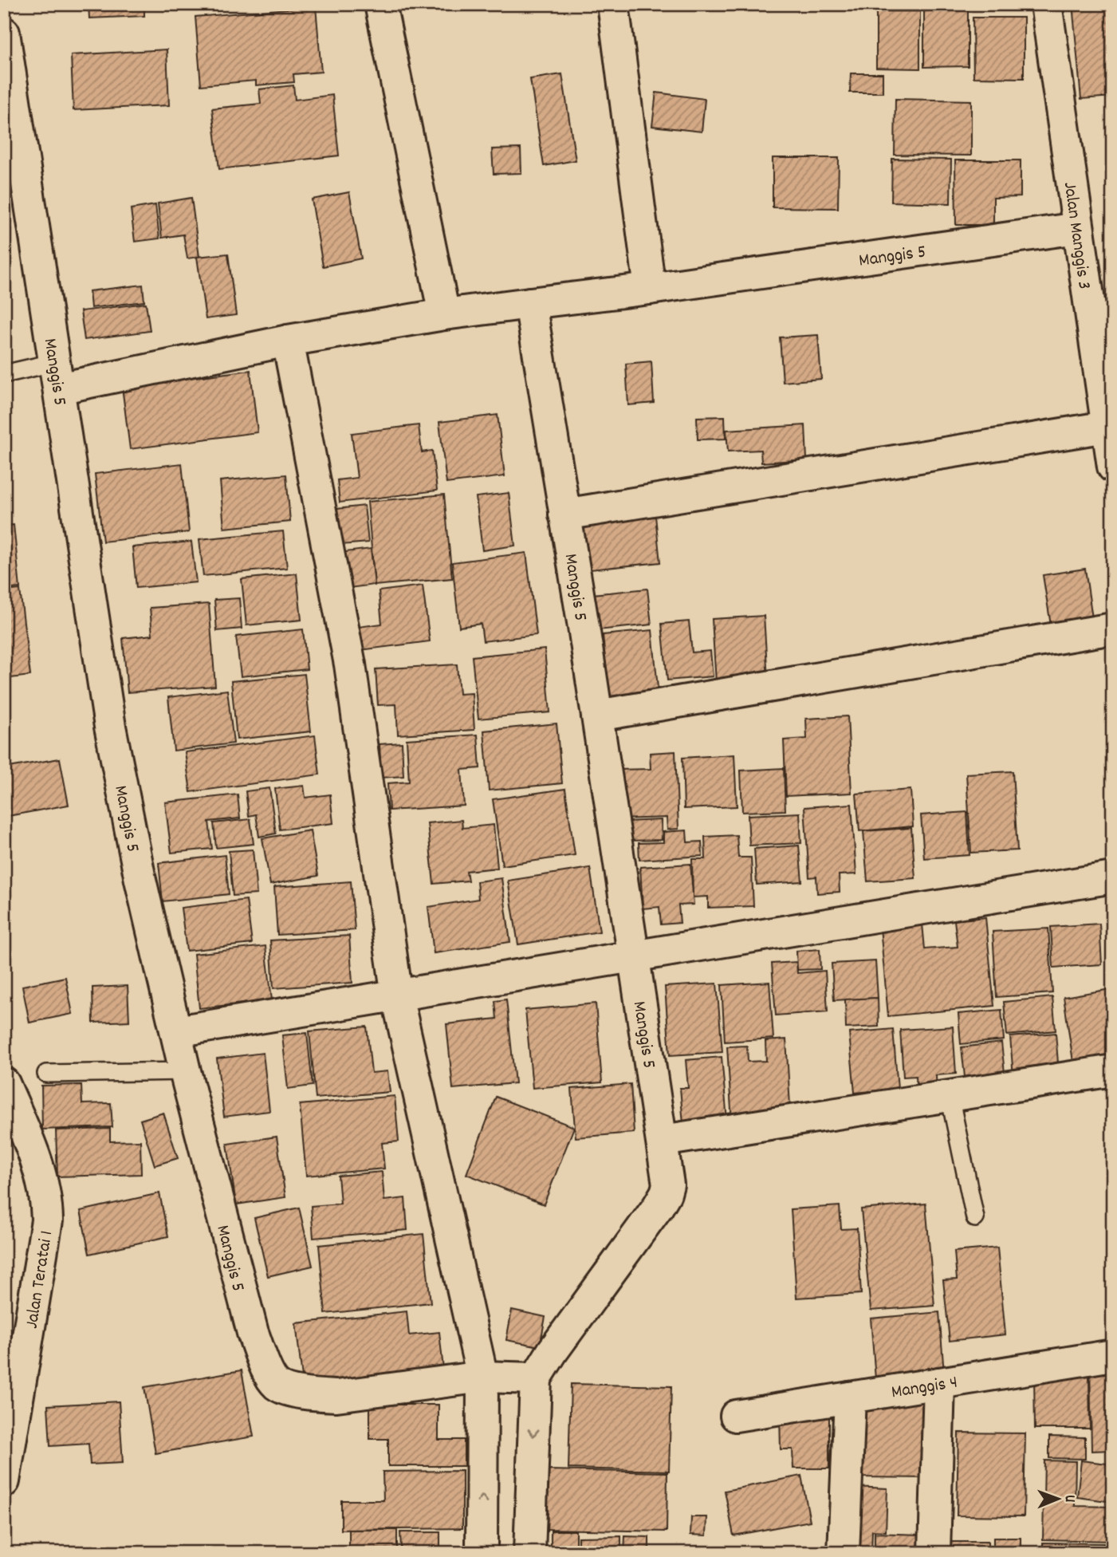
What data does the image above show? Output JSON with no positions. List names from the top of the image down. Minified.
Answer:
{"streets":{"street":["Jalan Manggis 3","Manggis 5","Jalan Teratai 1","Manggis 4"]},"crossings":[["Jalan Manggis 3","Manggis 5"]],"north":"right"}
